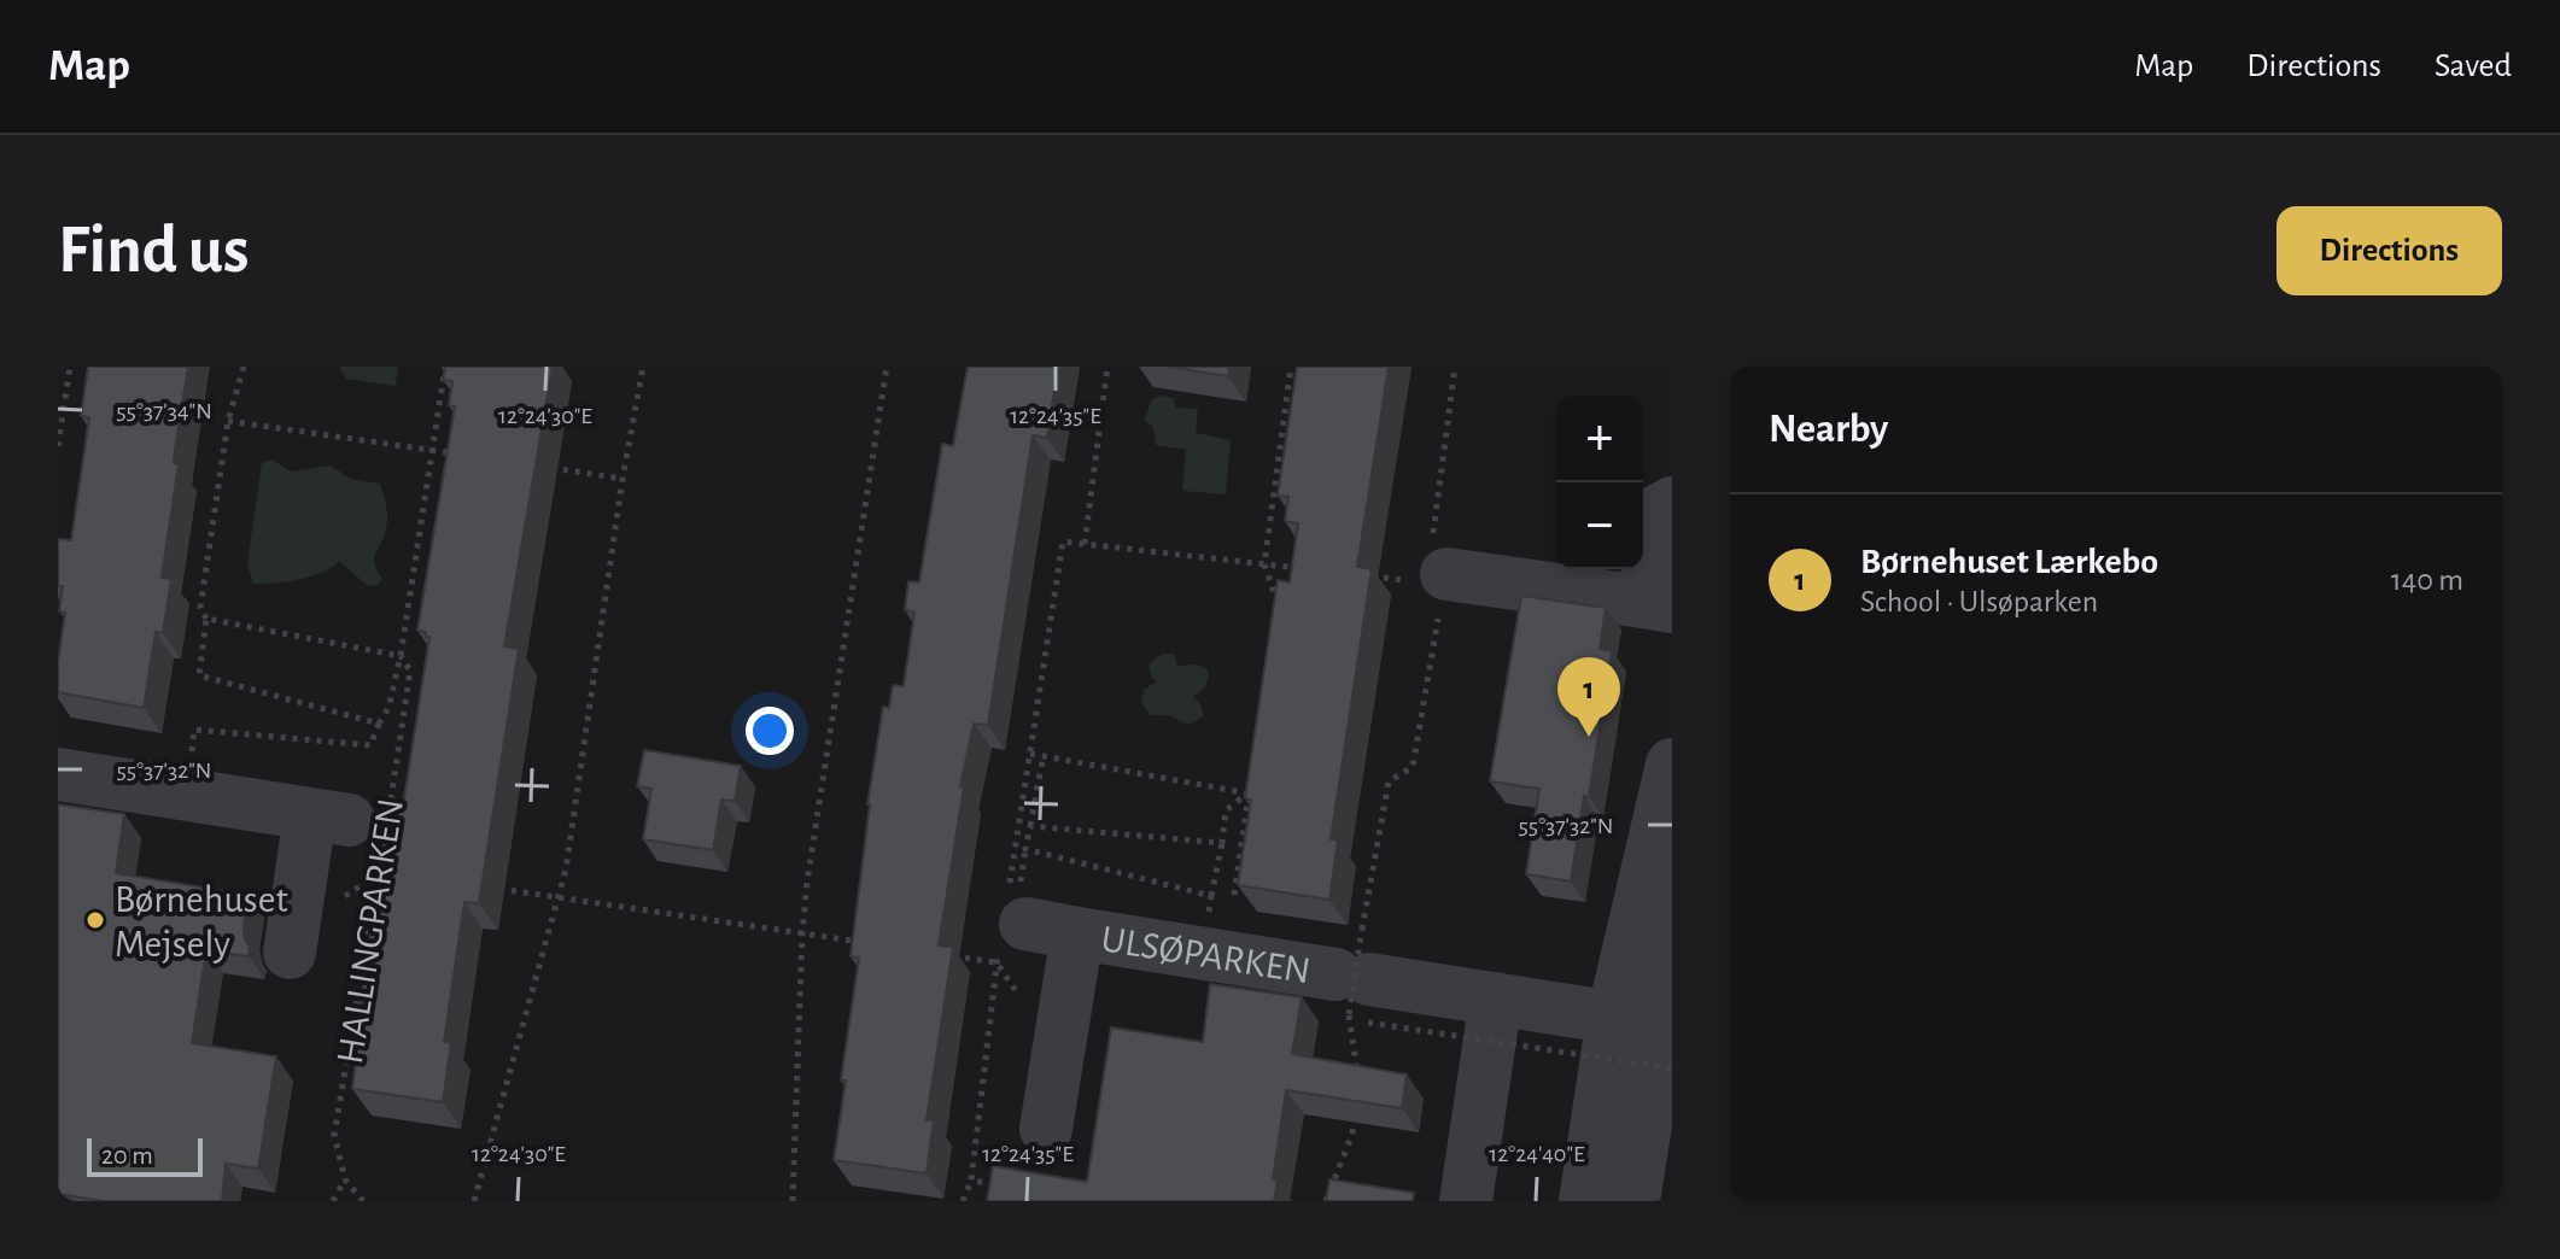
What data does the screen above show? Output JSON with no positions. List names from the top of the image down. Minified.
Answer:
{"streets":{"street":["HALLINGPARKEN","ULSØPARKEN"]},"places":["Børnehuset Mejsely"],"scale_bar":"20 m","page":{"header":"Map","nav":["Map","Directions","Saved"],"buttons":"Directions","title":"Find us","heading":"Nearby","map_buttons":["+","−"],"list":[{"mark":"1","name":"Børnehuset Lærkebo","note":"School · Ulsøparken","value":"140 m"}],"pins":"1","scale":"20 m"},"coordinates":["55°37'34\"N","12°24'30\"E","12°24'35\"E","55°37'32\"N","12°24'40\"E"]}
